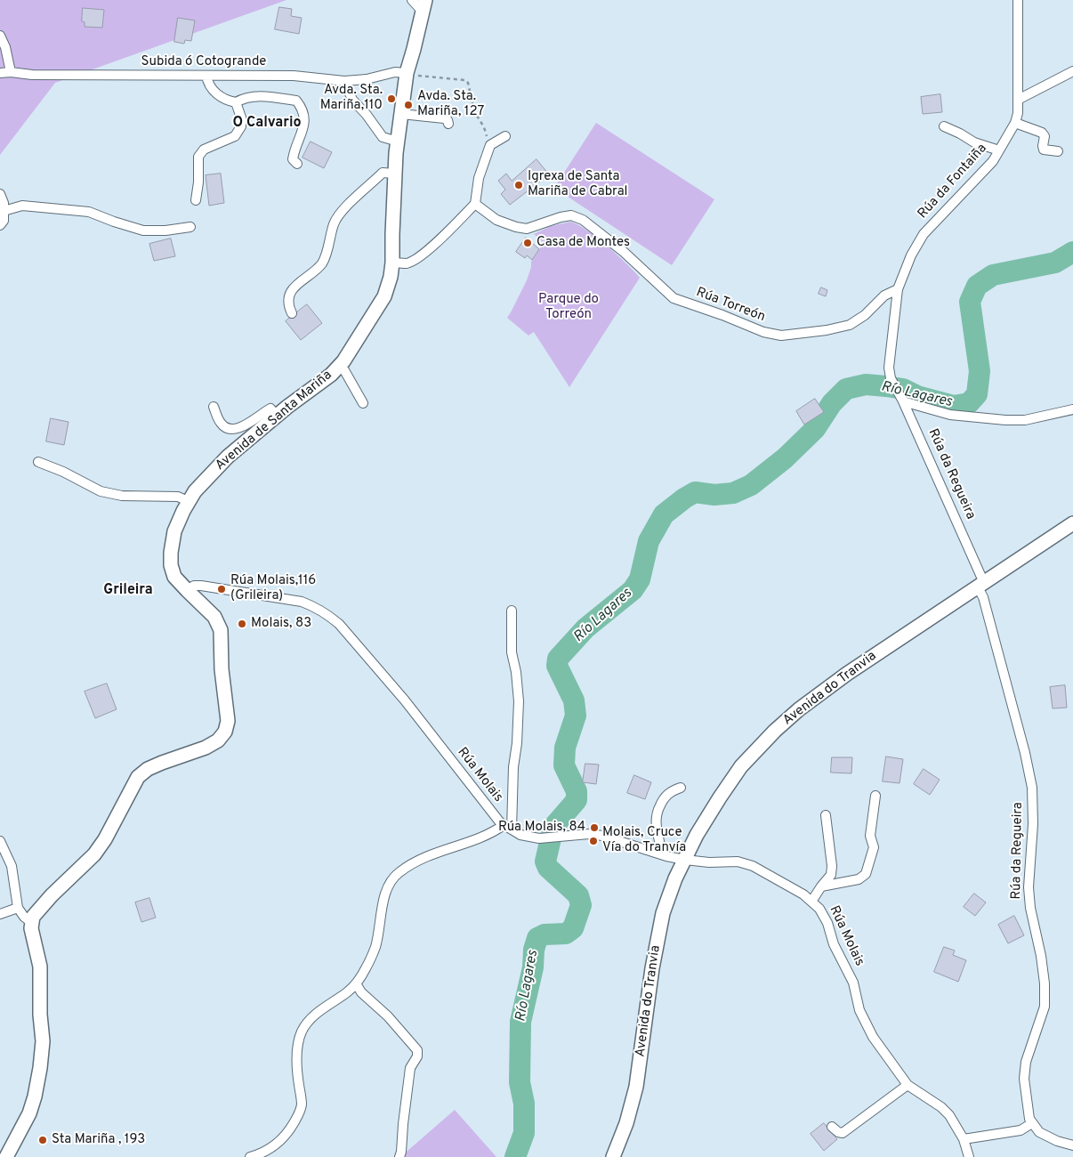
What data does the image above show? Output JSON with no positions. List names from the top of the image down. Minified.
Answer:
{"streets":{"main road":["Avenida de Santa Mariña","Avenida do Tranvia"],"street":["Subida ó Cotogrande","Rúa da Fontaiña","Rúa Torreón","Rúa da Regueira","Rúa Molais"]},"crossings":[["Subida ó Cotogrande","Avenida de Santa Mariña"],["Rúa da Fontaiña","Rúa Torreón"],["Rúa da Fontaiña","Rúa da Regueira"],["Avenida de Santa Mariña","Rúa Molais"],["Rúa da Regueira","Avenida do Tranvia"],["Avenida do Tranvia","Rúa Molais"]],"districts":["O Calvario","Grileira"],"water":["Río Lagares"],"parks":["Parque do Torreón"],"places":["Avda. Sta. Mariña,110","Avda. Sta. Mariña, 127","Igrexa de Santa Mariña de Cabral","Casa de Montes","Rúa Molais,116 (Grileira)","Molais, 83","Rúa Molais, 84","Molais, Cruce Vía do Tranvía","Sta Mariña , 193"]}
